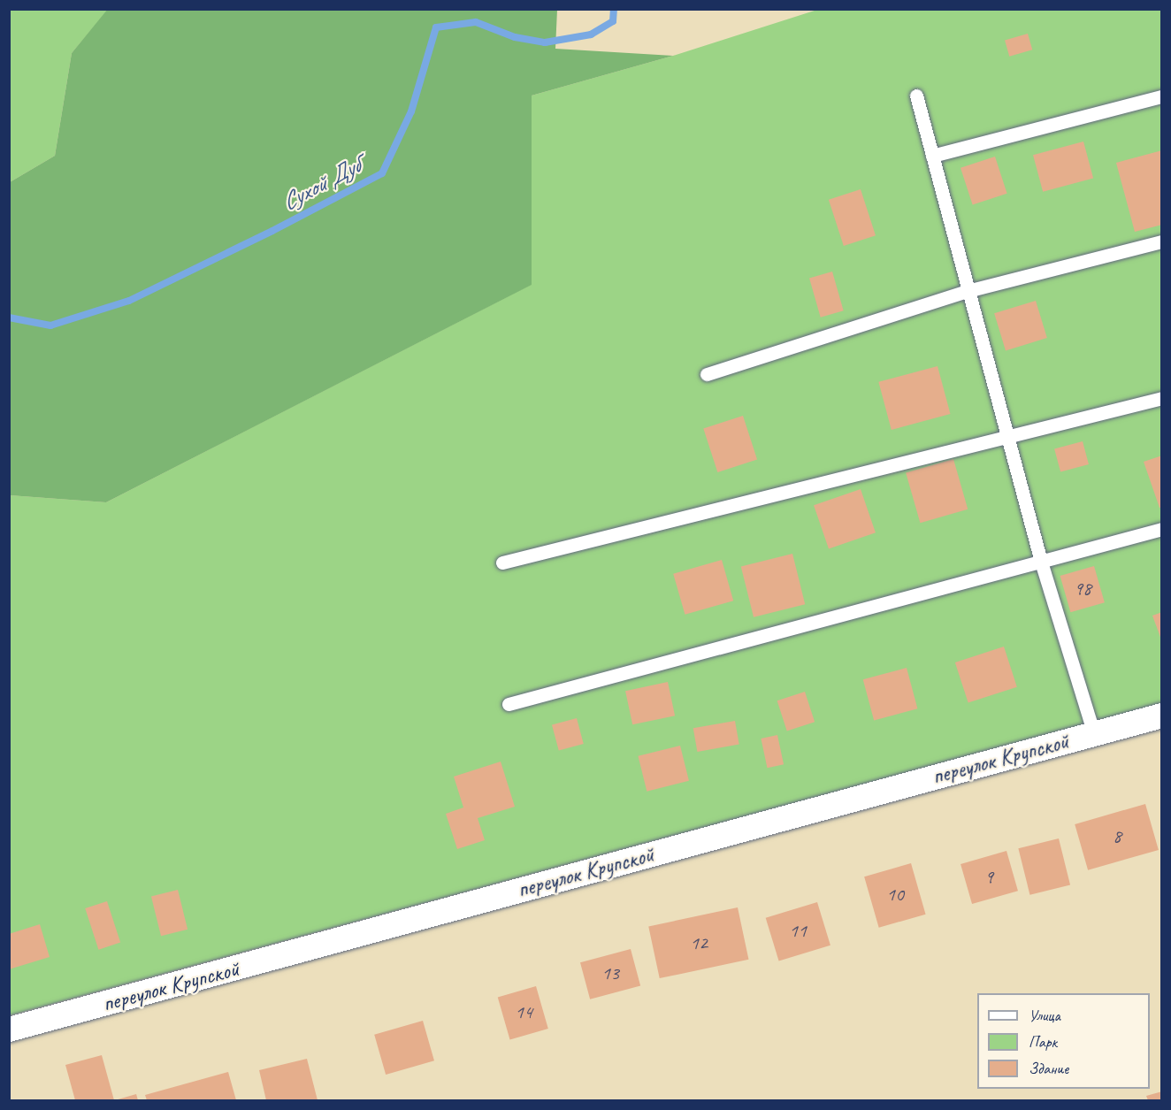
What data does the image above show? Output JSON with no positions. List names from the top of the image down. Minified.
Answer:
{"streets":{"street":["переулок Крупской"]},"water":["Сухой Дуб"],"house_numbers":["98","8","9","10","11","12","13","14"],"legend":["Улица","Парк","Здание"]}
